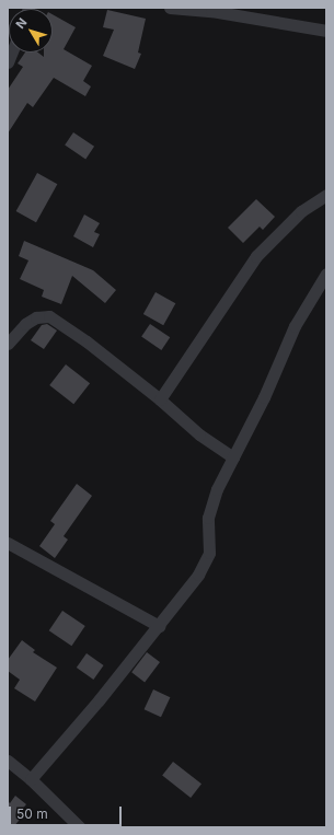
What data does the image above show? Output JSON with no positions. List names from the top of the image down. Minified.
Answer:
{"scale_bar":"50 m","north":"top left"}
